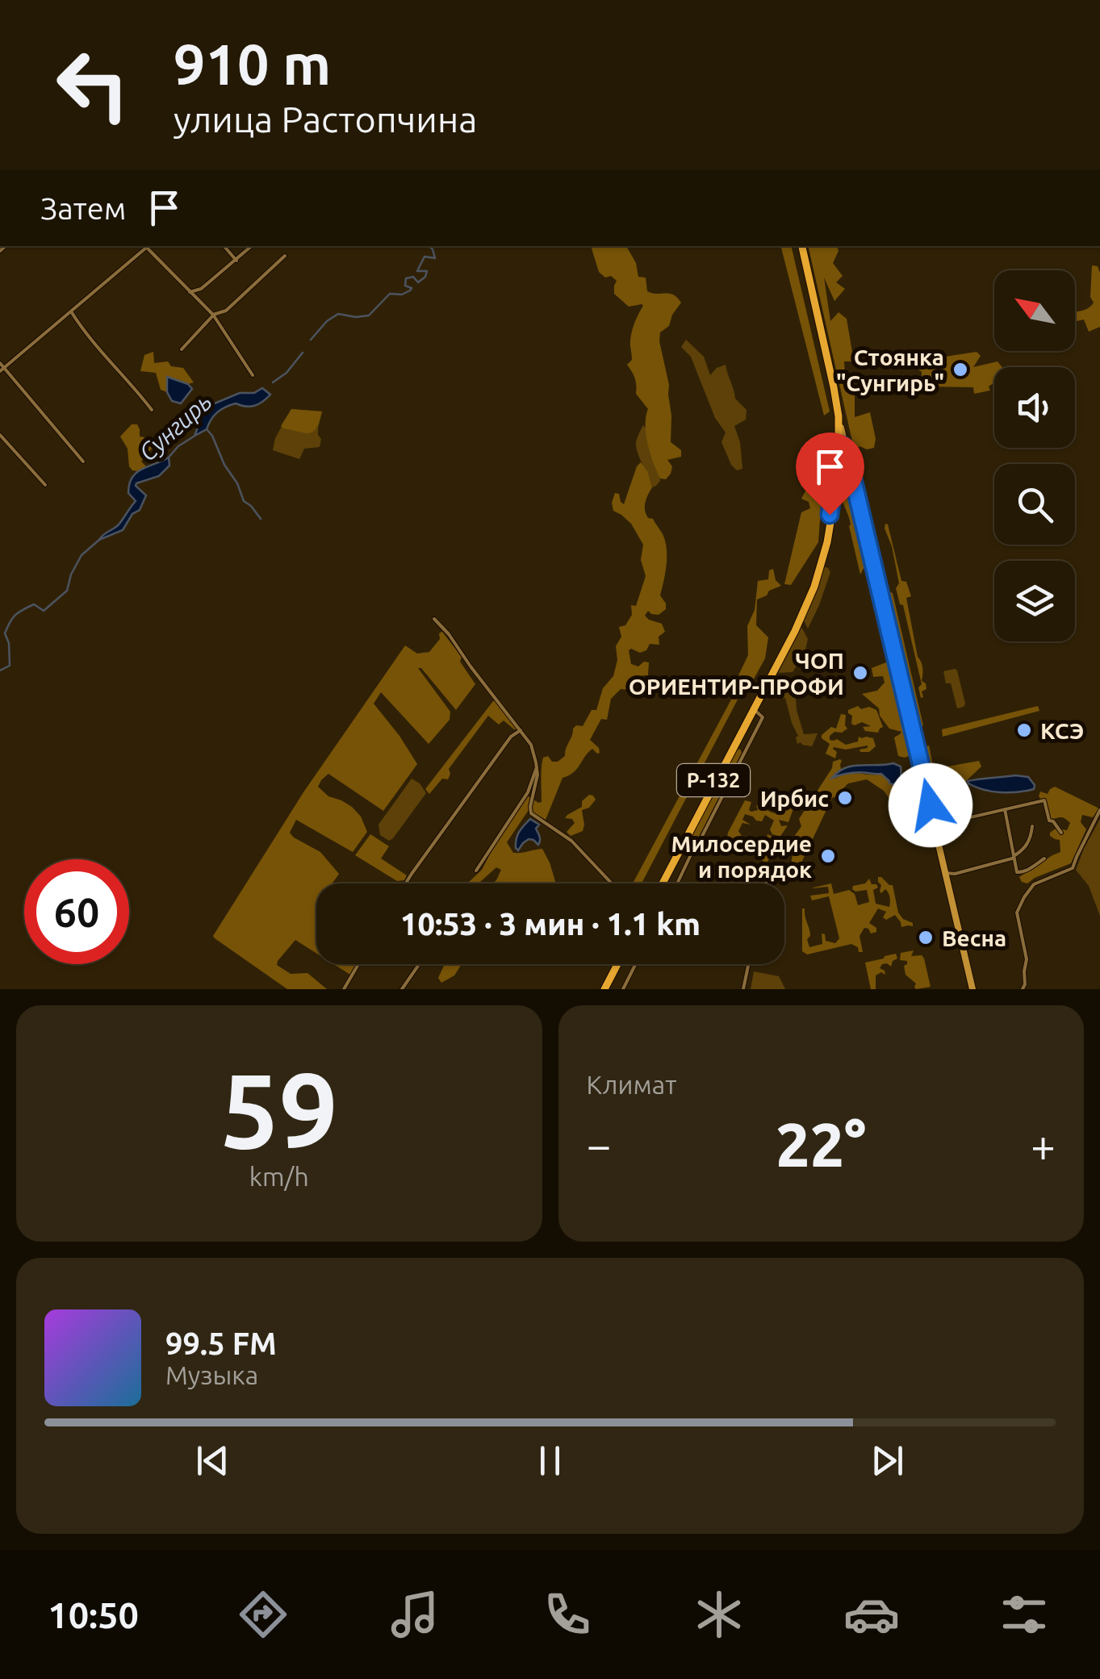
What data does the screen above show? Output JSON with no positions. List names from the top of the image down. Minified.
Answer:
{"streets":{"highway":["Р-132"]},"water":["Сунгирь"],"places":["Стоянка \"Сунгирь\"","ЧОП ОРИЕНТИР-ПРОФИ","КСЭ","Ирбис","Милосердие и порядок","Весна"],"north":"top left","page":{"turn":["910 m","улица Растопчина"],"then":"Затем","limit":"60","trip":"10:53 · 3 мин · 1.1 km","tile":[["59","km/h"],"Климат"],"heat":["−","22°","+"],"song":["99.5 FM","Музыка"],"tabs":"10:50"}}
